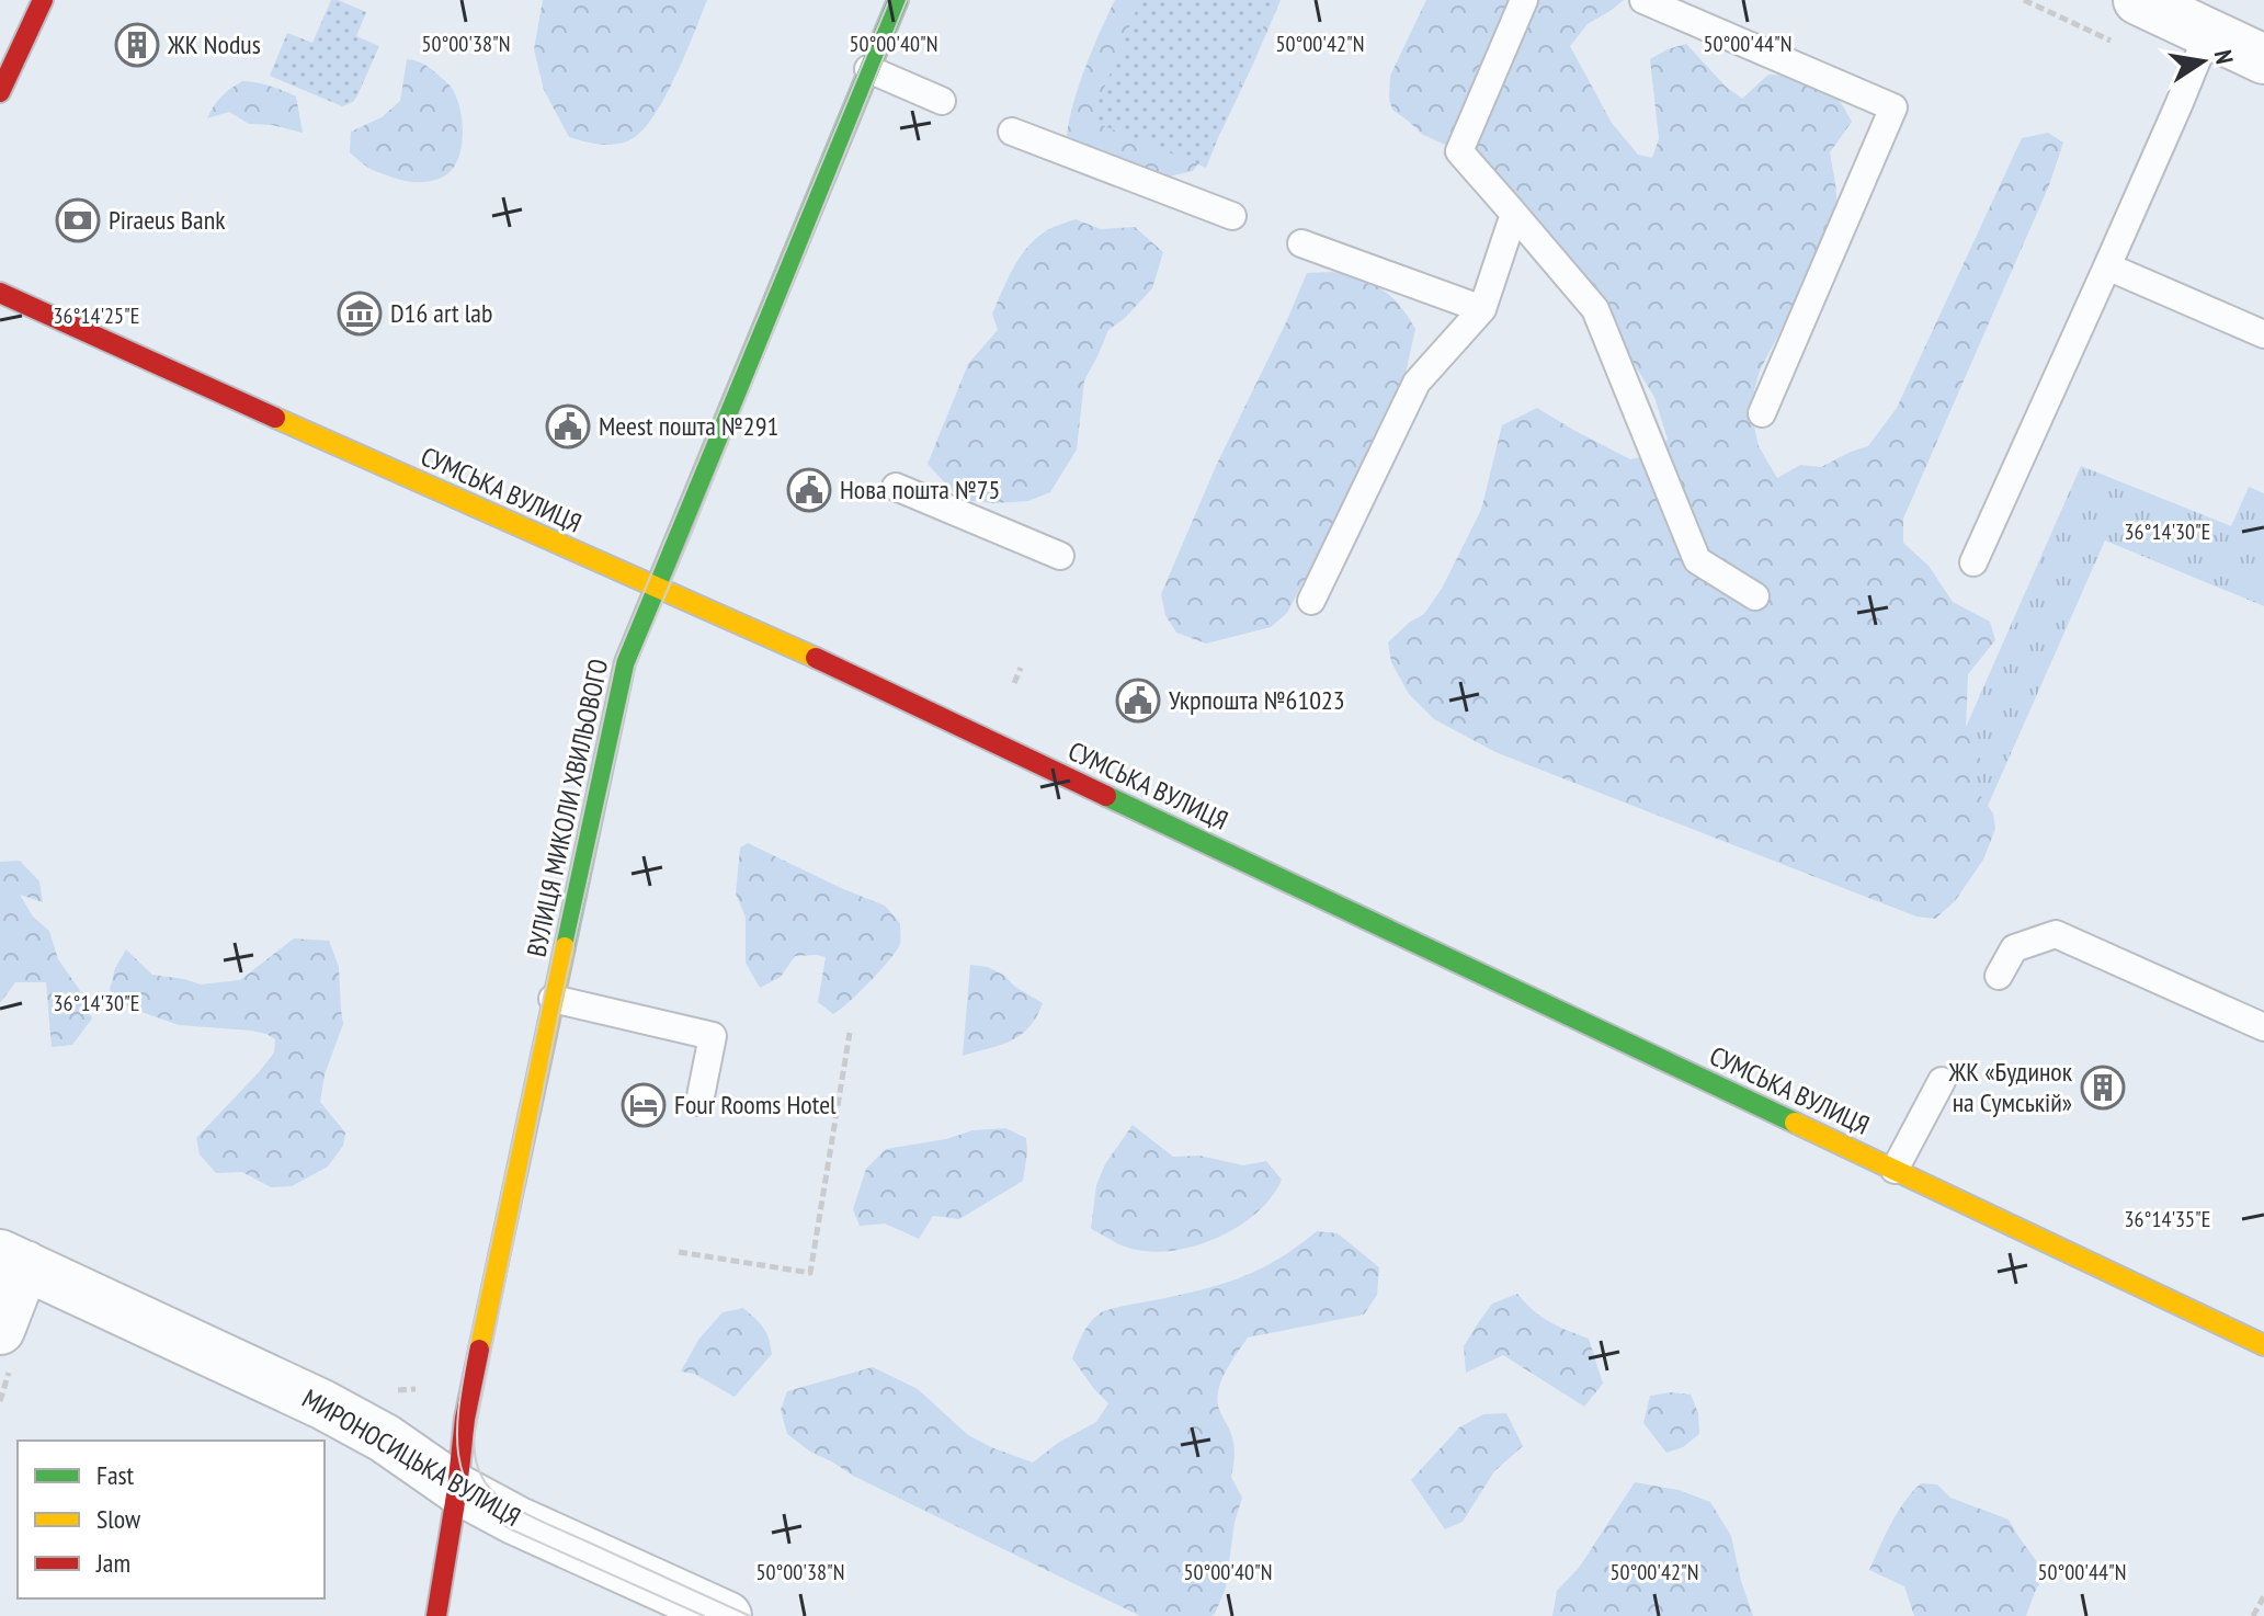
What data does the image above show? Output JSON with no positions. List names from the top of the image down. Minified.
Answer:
{"streets":{"main road":["СУМСЬКА ВУЛИЦЯ","ВУЛИЦЯ МИКОЛИ ХВИЛЬОВОГО"],"street":["МИРОНОСИЦЬКА ВУЛИЦЯ"]},"crossings":[["СУМСЬКА ВУЛИЦЯ","ВУЛИЦЯ МИКОЛИ ХВИЛЬОВОГО"],["ВУЛИЦЯ МИКОЛИ ХВИЛЬОВОГО","МИРОНОСИЦЬКА ВУЛИЦЯ"]],"places":{"building":["ЖК Nodus","ЖК «Будинок на Сумській»"],"bank":["Piraeus Bank"],"museum":["D16 art lab"],"public building":["Meest пошта №291","Нова пошта №75","Укрпошта №61023"],"hotel":["Four Rooms Hotel"]},"legend":["Fast","Slow","Jam"],"north":"right","coordinates":["50°00'38\"N","50°00'40\"N","50°00'42\"N","50°00'44\"N","36°14'25\"E","36°14'30\"E","36°14'35\"E"]}
